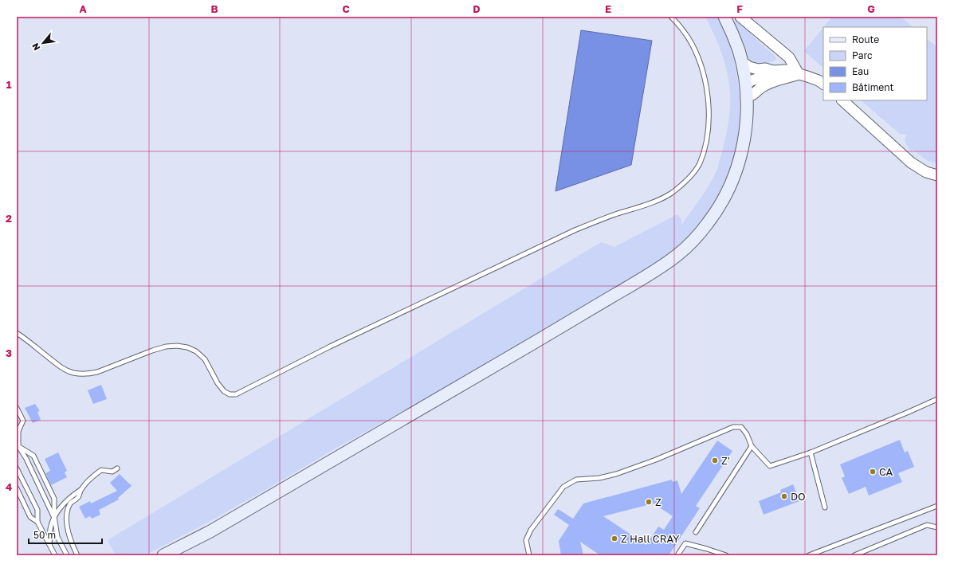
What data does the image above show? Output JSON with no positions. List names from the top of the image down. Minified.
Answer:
{"places":["Z'","CA","DO","Z","Z Hall CRAY"],"legend":["Route","Parc","Eau","Bâtiment"],"scale_bar":"50 m","north":"bottom left","grid":{"columns":["A","B","C","D","E","F","G"],"rows":["1","2","3","4"]}}
